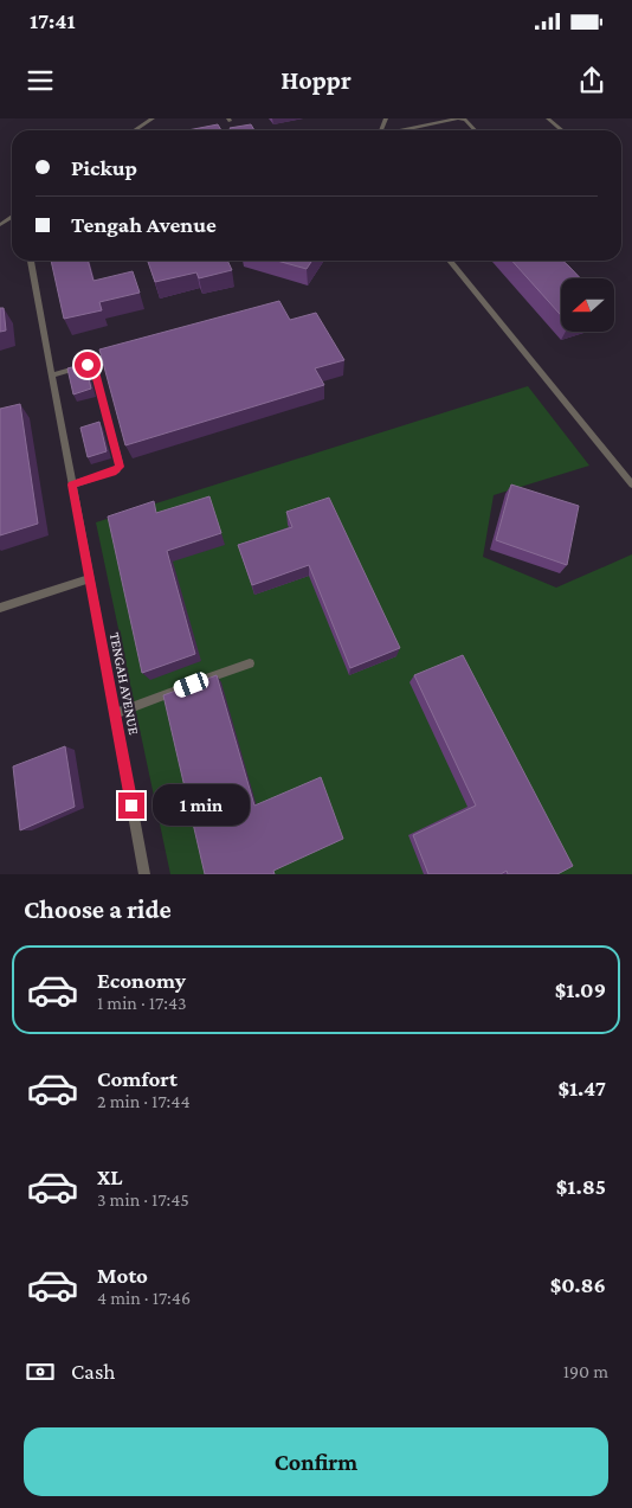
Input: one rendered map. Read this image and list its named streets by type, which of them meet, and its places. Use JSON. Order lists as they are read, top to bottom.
{
  "streets": {
    "lane": ["TENGAH AVENUE"]
  },
  "north": "left",
  "page": {
    "status": "17:41",
    "header": "Hoppr",
    "banner": ["Pickup", "Tengah Avenue"],
    "bubble": "1 min",
    "heading": "Choose a ride",
    "list": [
      {
        "name": "Economy",
        "note": "1 min · 17:43",
        "value": "$1.09"
      },
      {
        "name": "Comfort",
        "note": "2 min · 17:44",
        "value": "$1.47"
      },
      {
        "name": "XL",
        "note": "3 min · 17:45",
        "value": "$1.85"
      },
      {
        "name": "Moto",
        "note": "4 min · 17:46",
        "value": "$0.86"
      }
    ],
    "pay": ["Cash", "190 m"],
    "buttons": "Confirm"
  }
}
